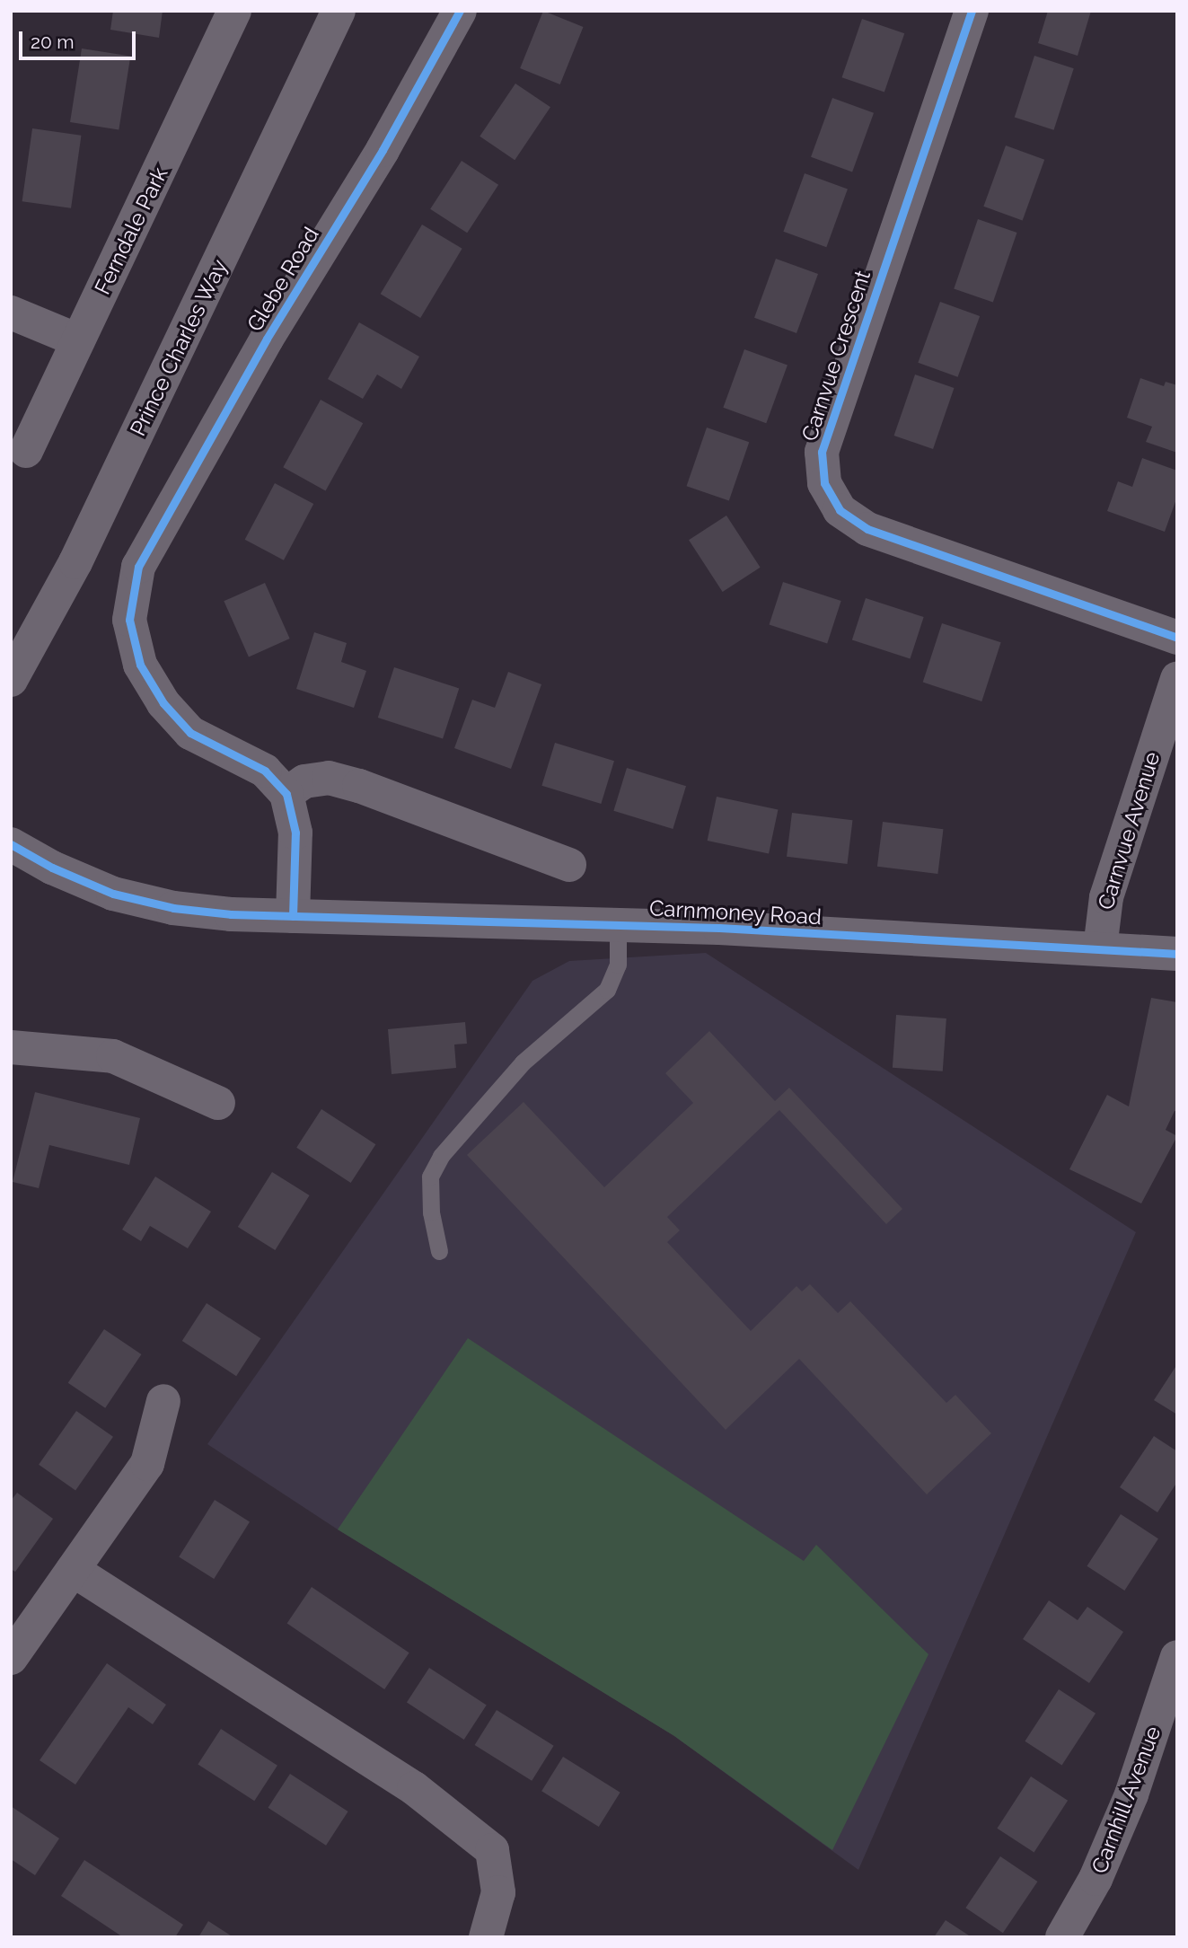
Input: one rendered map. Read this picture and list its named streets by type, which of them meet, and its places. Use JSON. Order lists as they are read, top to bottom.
{
  "streets": {
    "street": [
      "Ferndale Park",
      "Glebe Road",
      "Prince Charles Way",
      "Carnvue Crescent",
      "Carnvue Avenue",
      "Carnmoney Road",
      "Carnhill Avenue"
    ]
  },
  "crossings": [
    ["Carnvue Avenue", "Carnmoney Road"]
  ],
  "scale_bar": "20 m"
}
